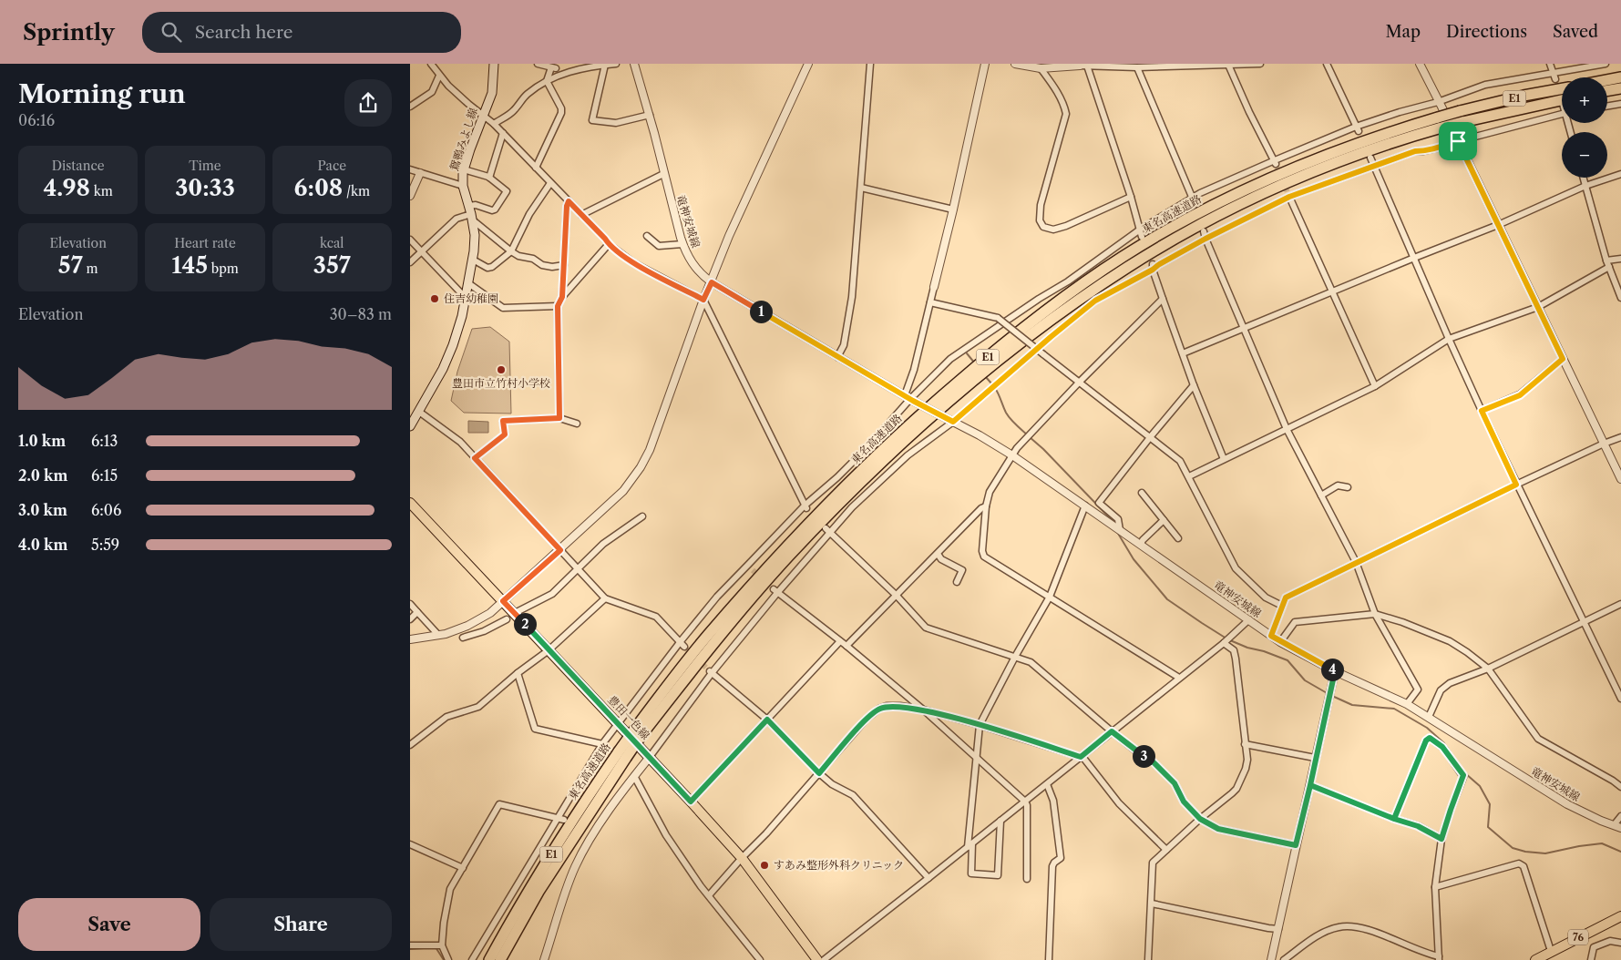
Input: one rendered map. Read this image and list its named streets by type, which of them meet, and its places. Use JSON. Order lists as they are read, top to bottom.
{
  "streets": {
    "highway": ["E1", "東名高速道路"],
    "main road": ["鴛鴨みよし線", "豊田一色線", "76"],
    "street": ["竜神安城線"]
  },
  "places": ["住吉幼稚園", "豊田市立竹村小学校", "すあみ整形外科クリニック"],
  "page": {
    "header": "Sprintly",
    "search": "Search here",
    "nav": ["Map", "Directions", "Saved"],
    "heading": ["Morning run", "06:16"],
    "map_buttons": ["+", "−"],
    "stats": [
      ["Distance", "4.98 km"],
      ["Time", "30:33"],
      ["Pace", "6:08 /km"],
      ["Elevation", "57 m"],
      ["Heart rate", "145 bpm"],
      ["kcal", "357"]
    ],
    "chart": ["Elevation", "30–83 m"],
    "pins": [
      "1",
      "2",
      "4",
      "3"
    ],
    "list": [
      {
        "name": "1.0 km",
        "note": "6:13"
      },
      {
        "name": "2.0 km",
        "note": "6:15"
      },
      {
        "name": "3.0 km",
        "note": "6:06"
      },
      {
        "name": "4.0 km",
        "note": "5:59"
      }
    ],
    "buttons": ["Save", "Share"]
  }
}
